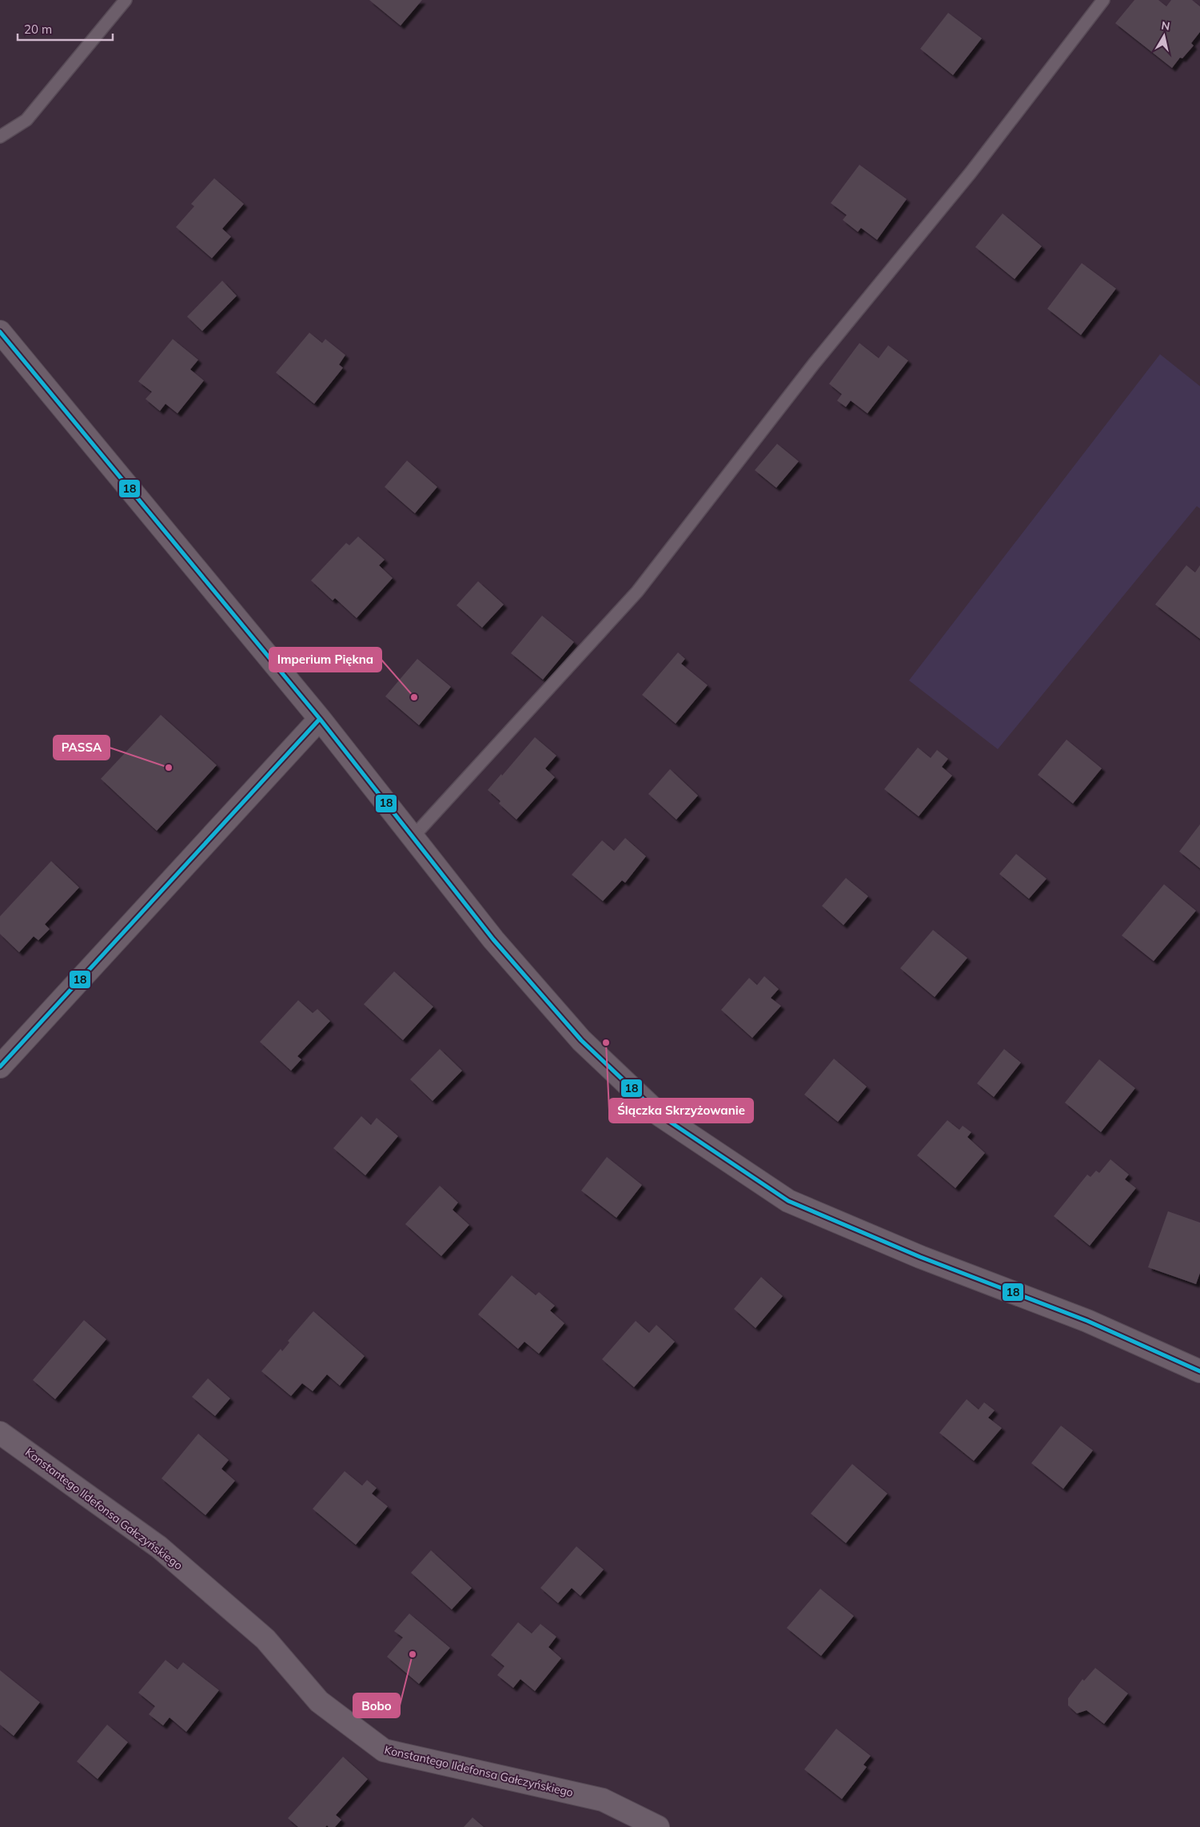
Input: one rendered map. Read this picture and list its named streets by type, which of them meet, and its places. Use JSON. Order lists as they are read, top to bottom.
{
  "streets": {
    "street": ["Konstantego Ildefonsa Gałczyńskiego"]
  },
  "places": [
    "Imperium Piękna",
    "PASSA",
    "Ślączka Skrzyżowanie",
    "Bobo"
  ],
  "lines": ["transit line 18"],
  "scale_bar": "20 m",
  "north": "top"
}
